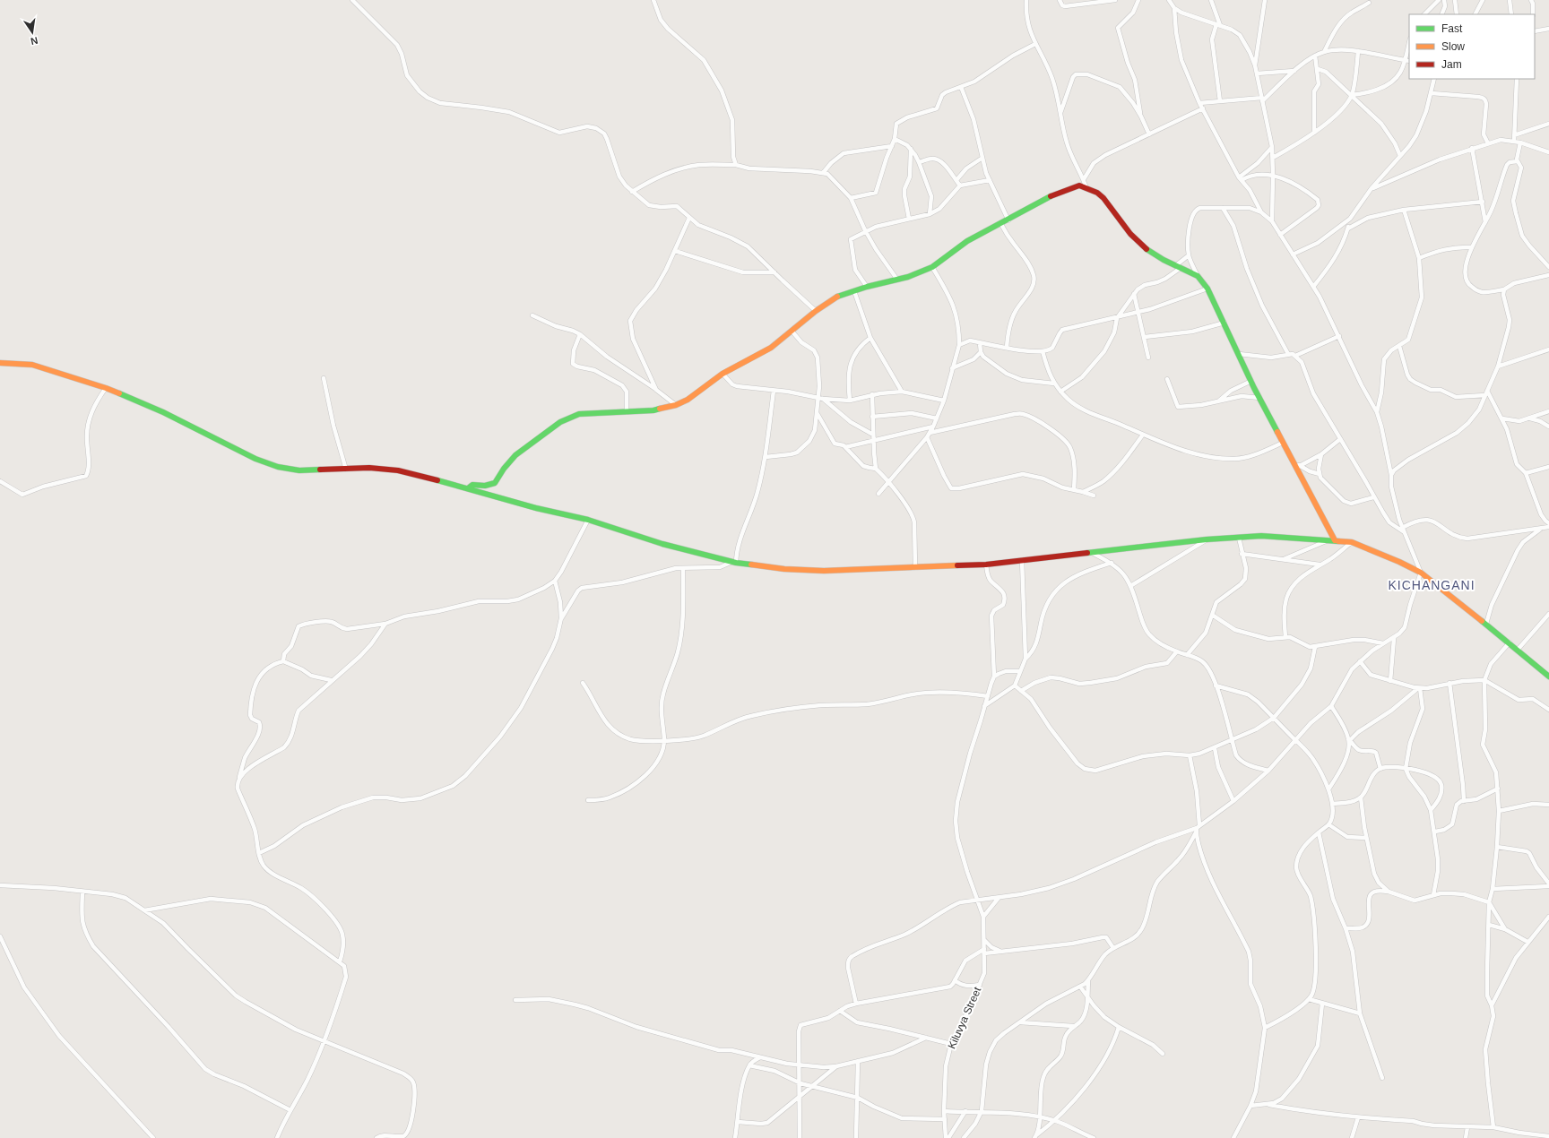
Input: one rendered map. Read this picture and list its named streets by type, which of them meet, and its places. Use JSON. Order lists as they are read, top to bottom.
{
  "streets": {
    "street": ["Kiluvya Street"]
  },
  "districts": ["KICHANGANI"],
  "legend": ["Fast", "Slow", "Jam"],
  "north": "bottom"
}
